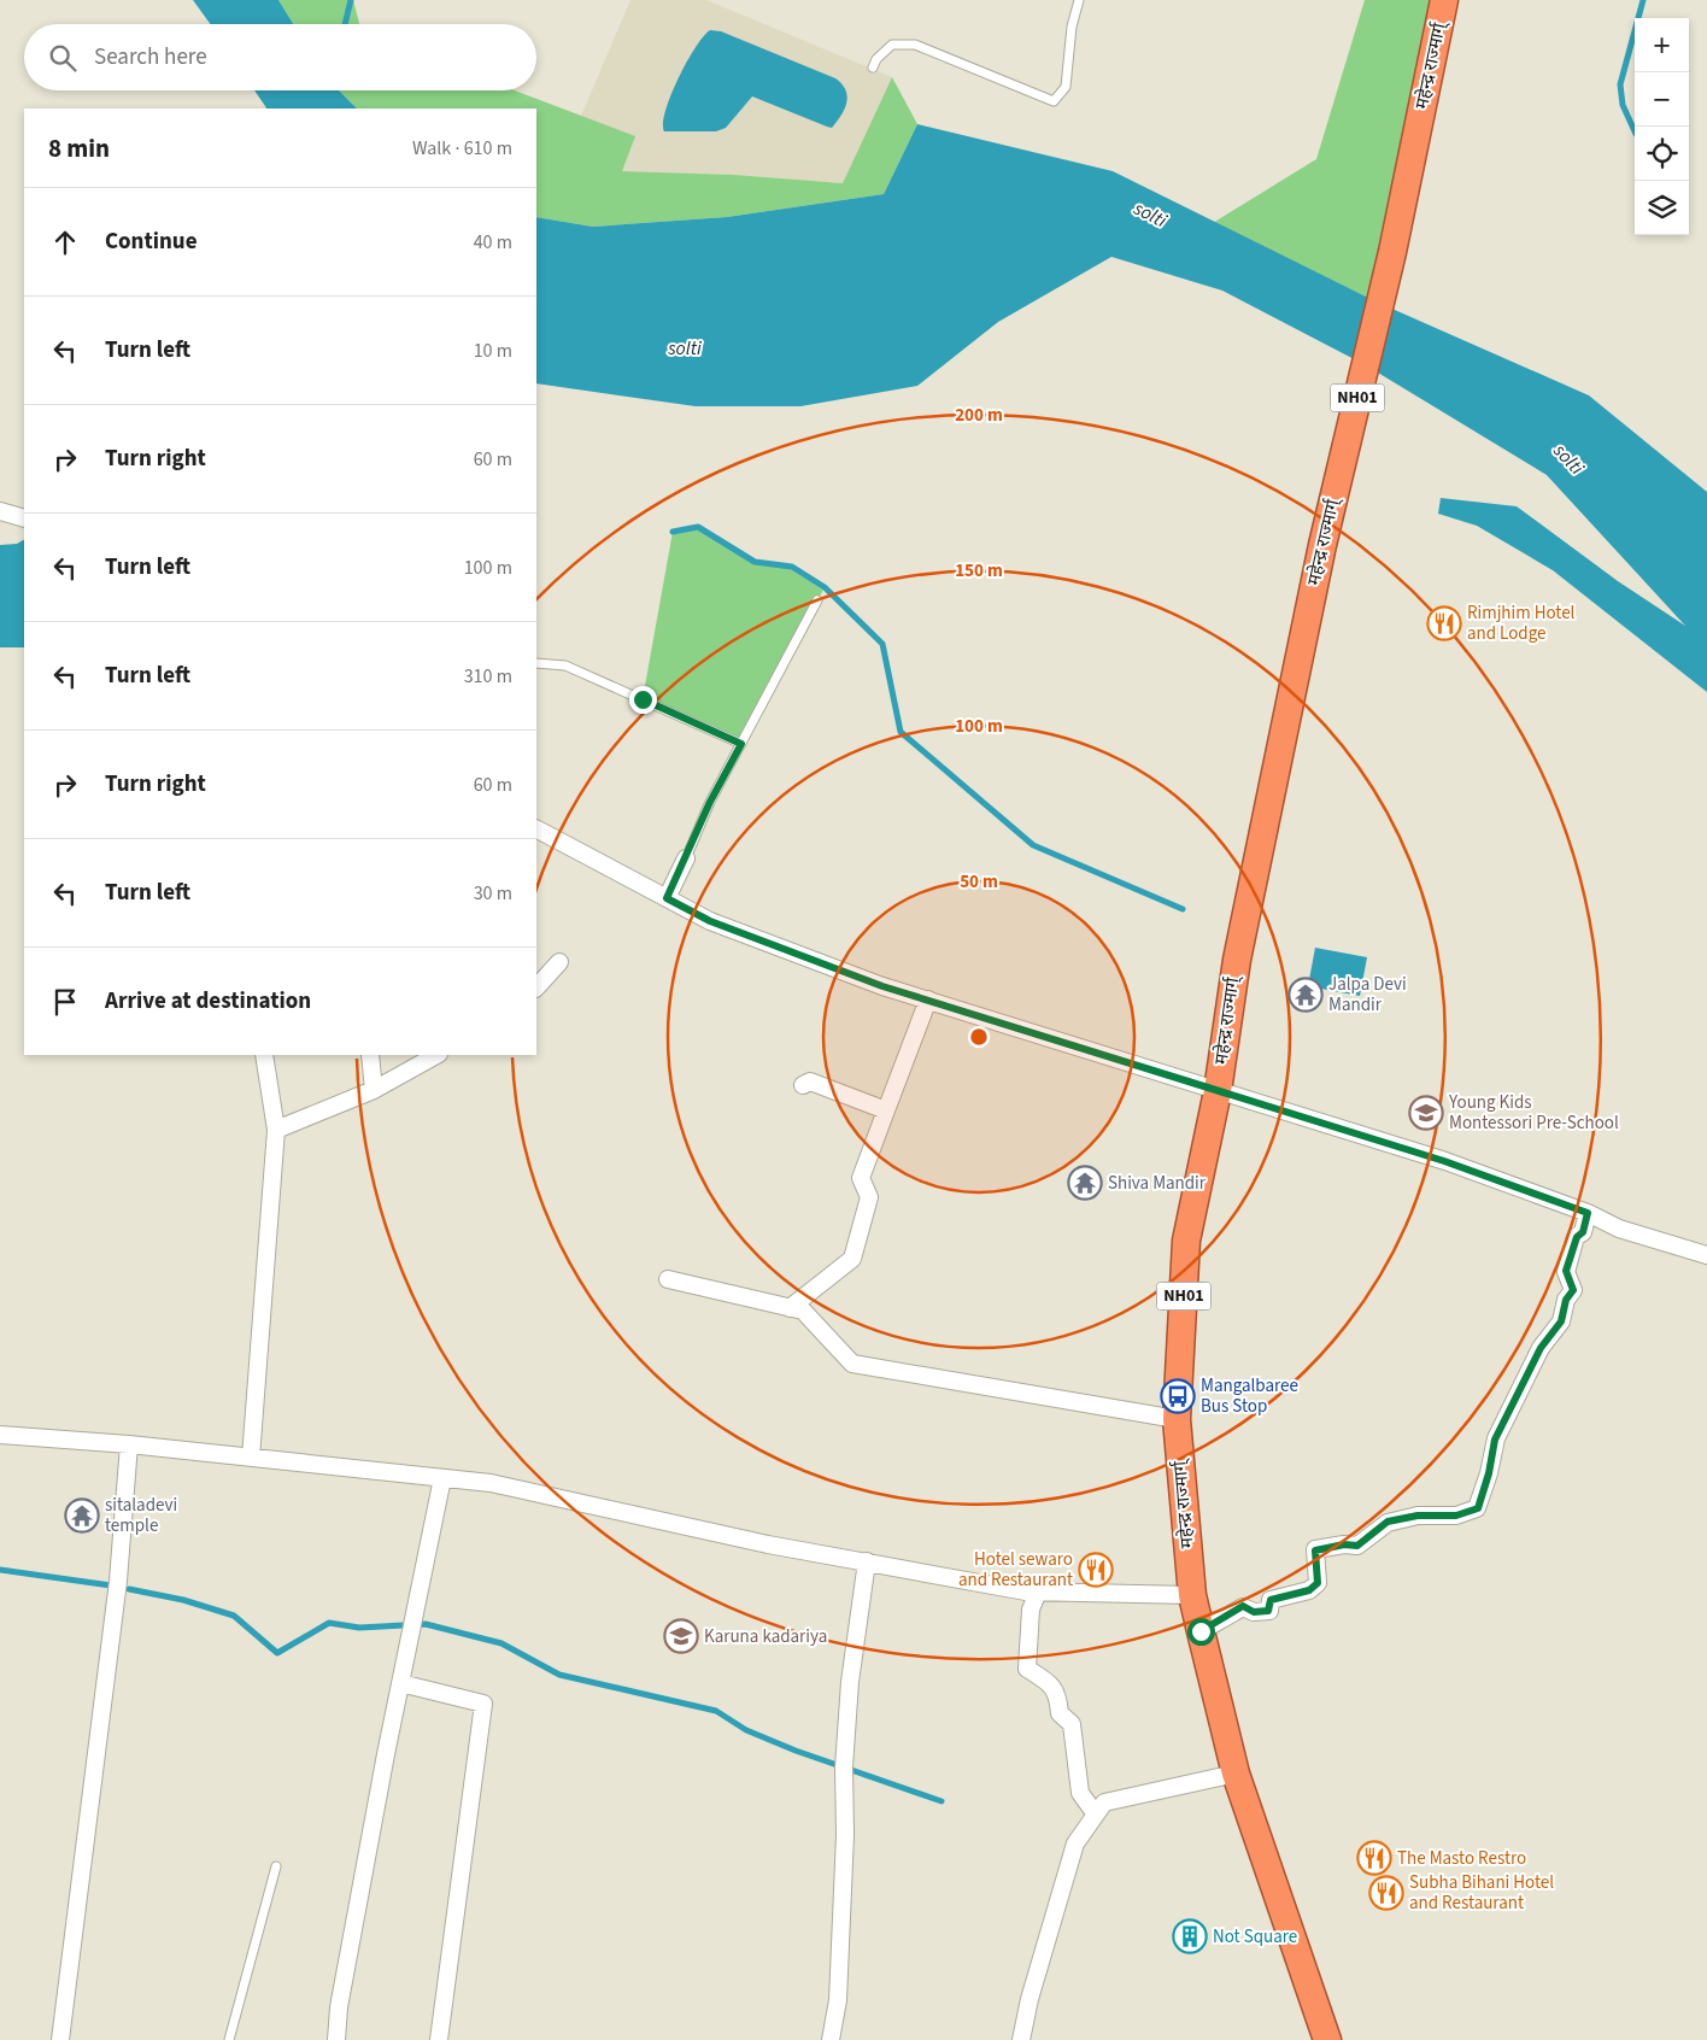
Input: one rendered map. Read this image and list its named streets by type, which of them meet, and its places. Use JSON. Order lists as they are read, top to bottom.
{
  "streets": {
    "highway": ["महेन्द्र राज्मार्ग्", "NH01"]
  },
  "water": ["solti"],
  "places": {
    "restaurant": [
      "Rimjhim Hotel and Lodge",
      "Hotel sewaro and Restaurant",
      "The Masto Restro",
      "Subha Bihani Hotel and Restaurant"
    ],
    "temple": ["Jalpa Devi Mandir", "Shiva Mandir", "sitaladevi temple"],
    "school or university": ["Young Kids Montessori Pre-School", "Karuna kadariya"],
    "bus stop": ["Mangalbaree Bus Stop"],
    "building": ["Not Square"]
  },
  "page": {
    "map_buttons": ["+", "−"],
    "search": "Search here",
    "heading": ["8 min", "Walk · 610 m"],
    "list": [
      ["Continue", "40 m"],
      ["Turn left", "10 m"],
      ["Turn right", "60 m"],
      ["Turn left", "100 m"],
      ["Turn left", "310 m"],
      ["Turn right", "60 m"],
      ["Turn left", "30 m"],
      "Arrive at destination"
    ]
  },
  "rings": [
    "200 m",
    "150 m",
    "100 m",
    "50 m"
  ]
}
